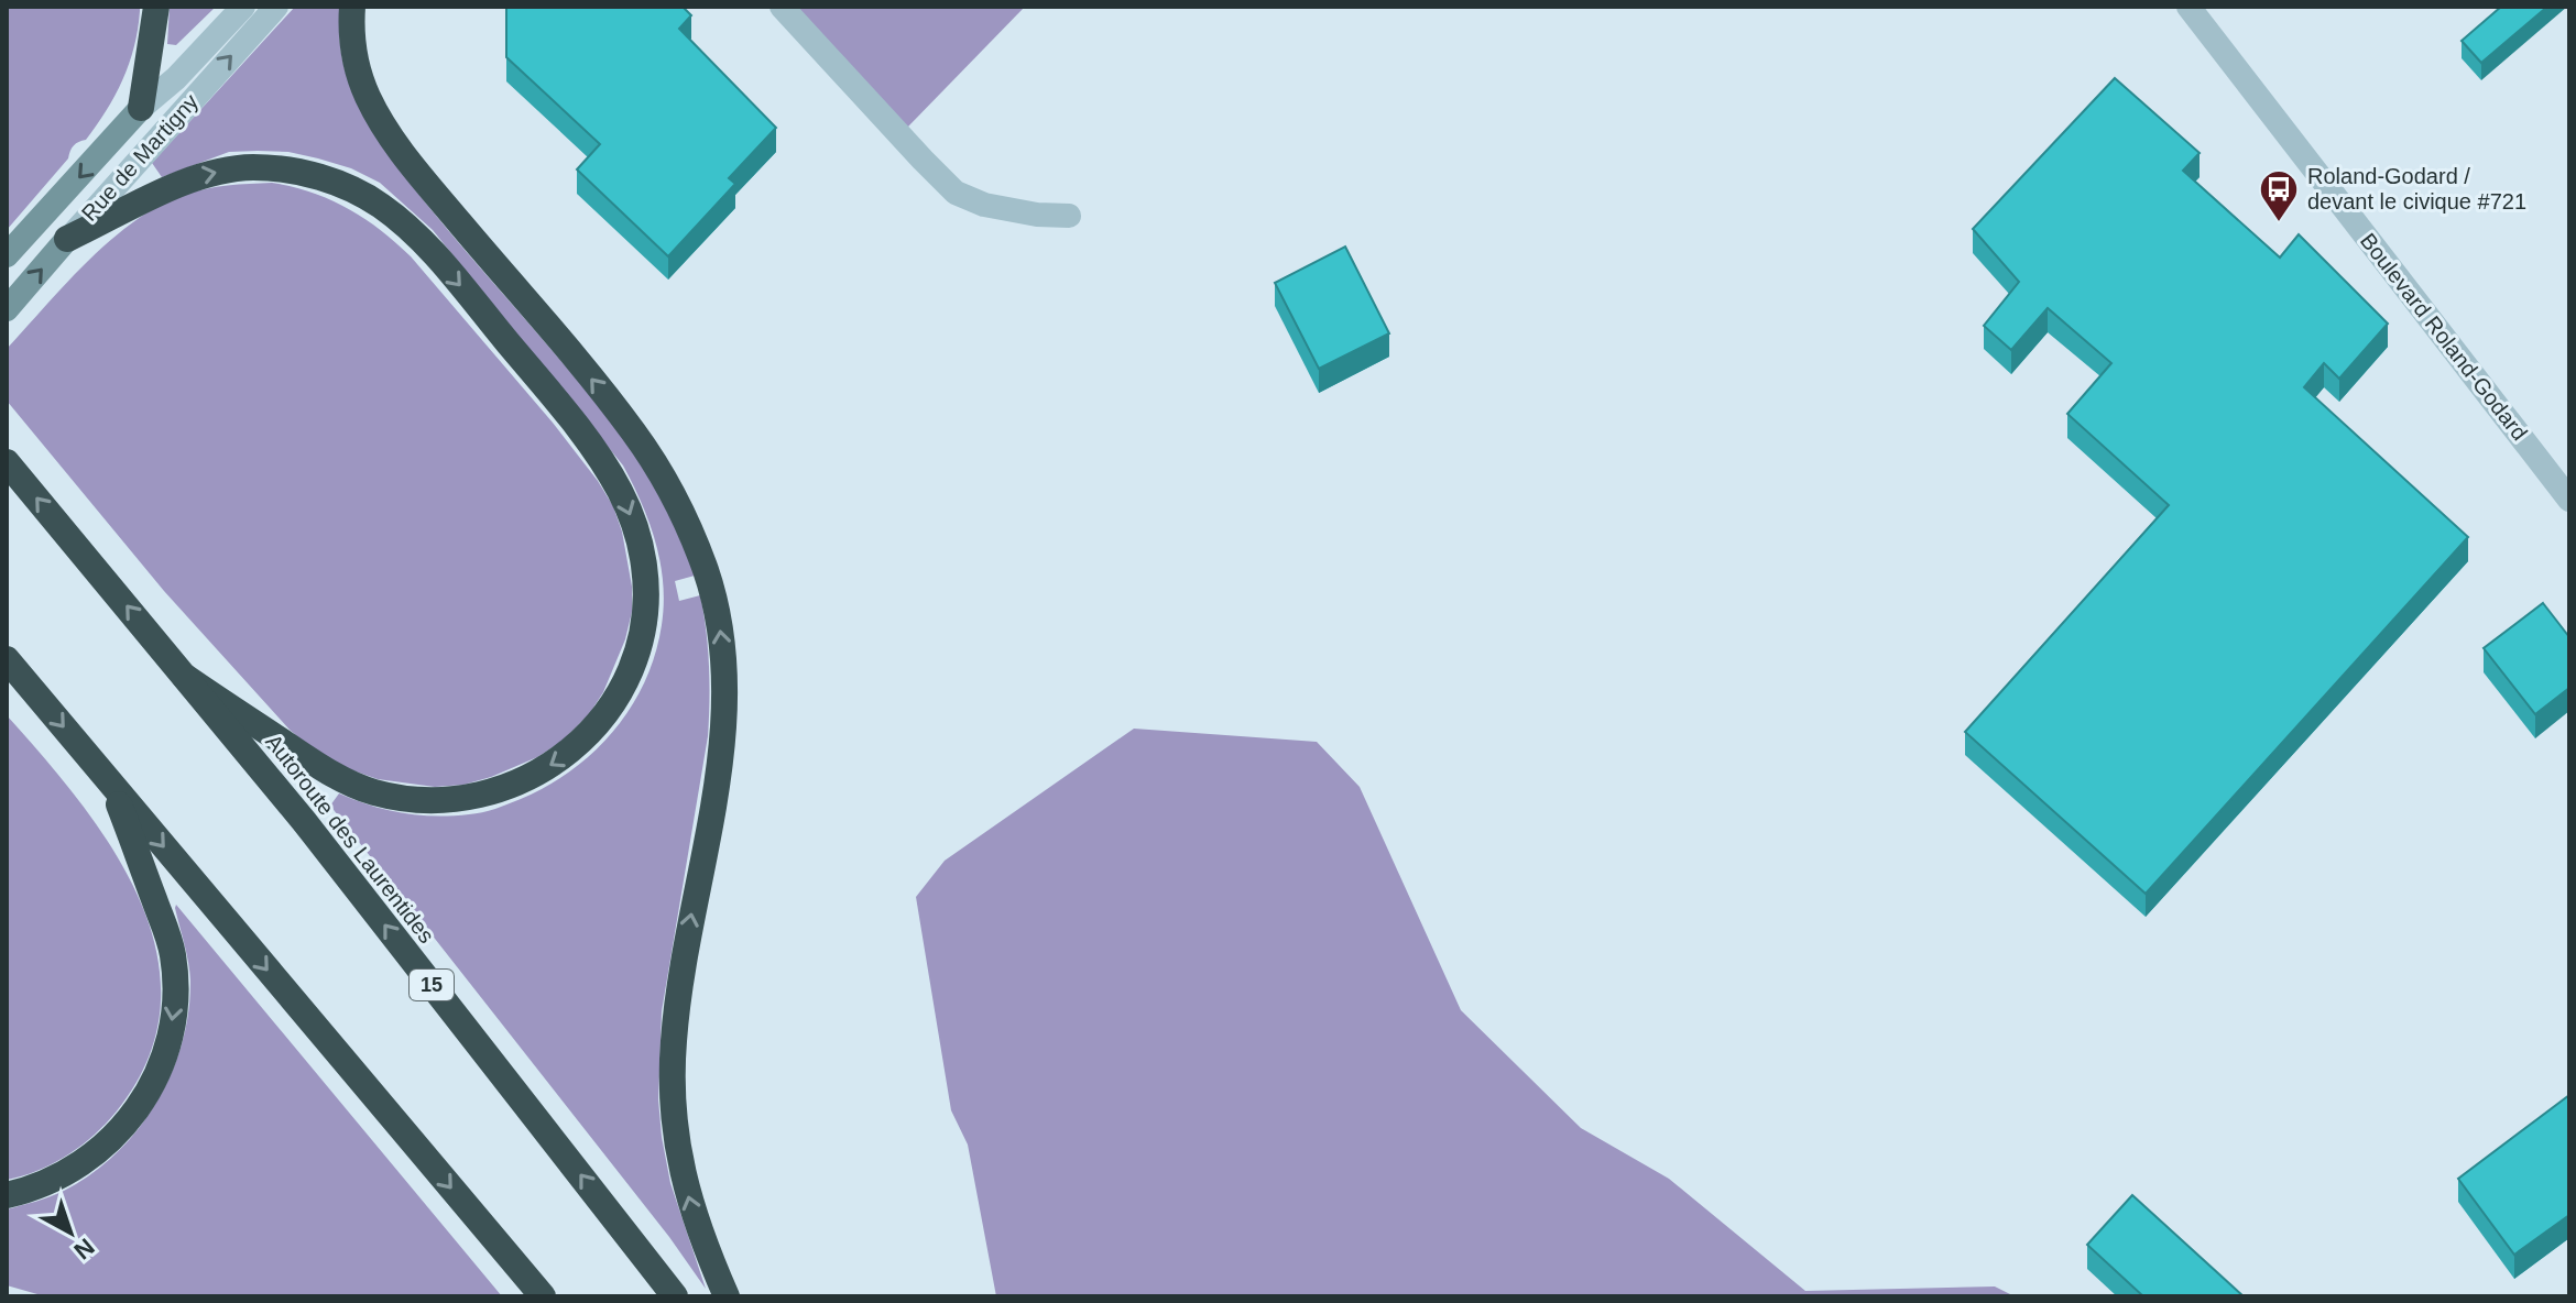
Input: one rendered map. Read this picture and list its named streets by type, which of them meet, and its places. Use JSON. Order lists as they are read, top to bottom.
{
  "streets": {
    "highway": ["Autoroute des Laurentides", "15"],
    "main road": ["Rue de Martigny"],
    "street": ["Boulevard Roland-Godard"]
  },
  "places": {
    "bus stop": ["Roland-Godard / devant le civique #721"]
  },
  "north": "bottom right"
}
